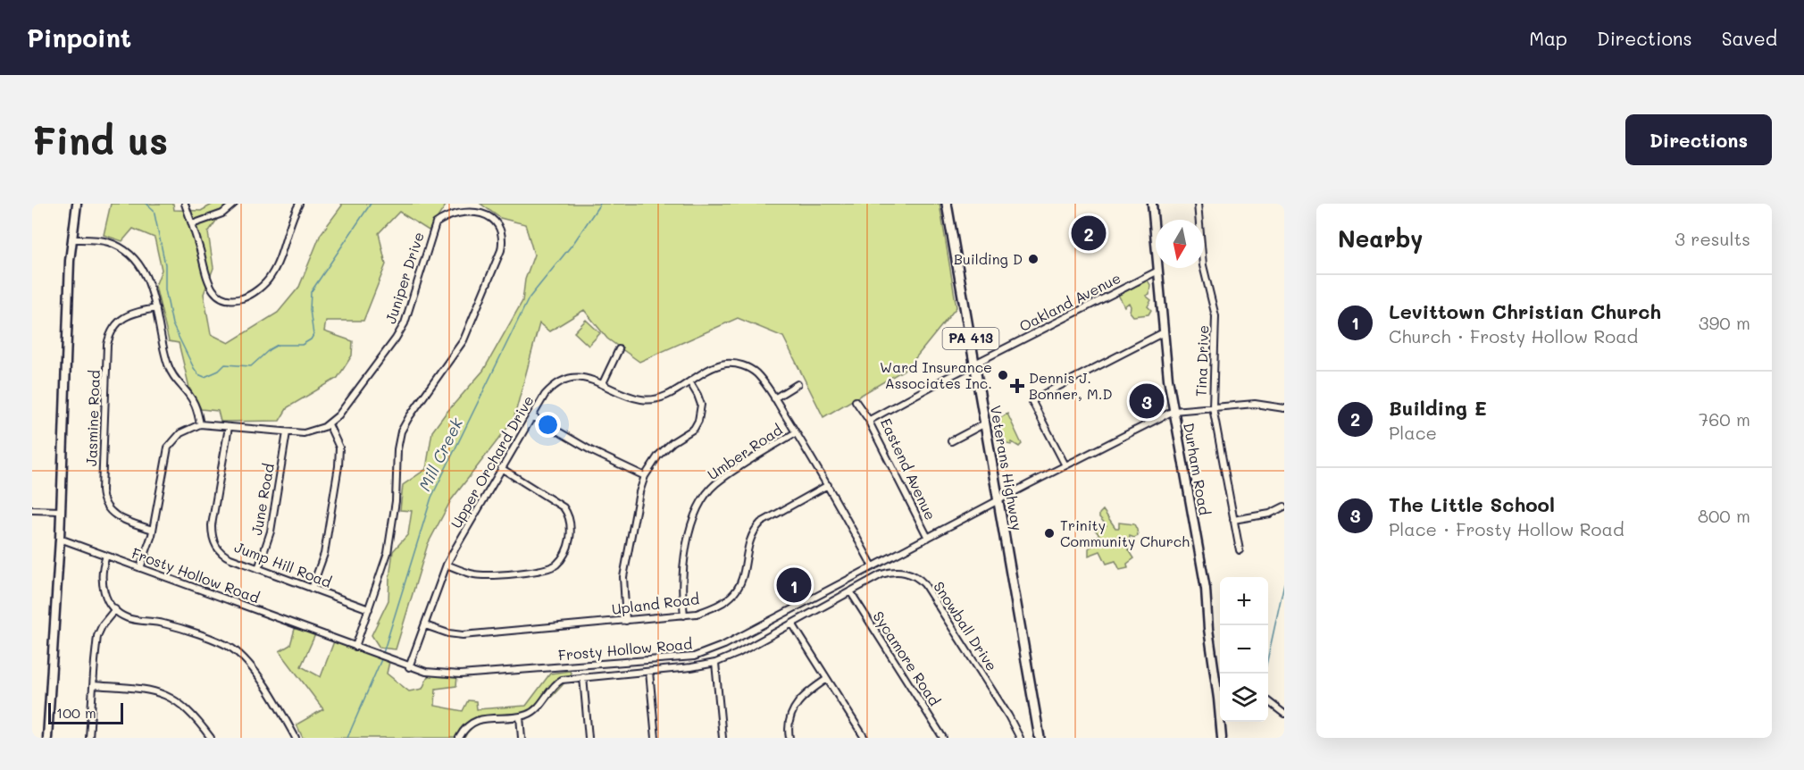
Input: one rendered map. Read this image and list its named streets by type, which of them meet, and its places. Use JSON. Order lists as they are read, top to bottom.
{
  "streets": {
    "main road": ["PA 413", "Veterans Highway", "Durham Road"],
    "street": [
      "Juniper Drive",
      "Oakland Avenue",
      "Tina Drive",
      "Jasmine Road",
      "Umber Road",
      "Upper Orchard Drive",
      "Eastend Avenue",
      "June Road",
      "Jump Hill Road",
      "Frosty Hollow Road",
      "Upland Road",
      "Snowball Drive",
      "Sycamore Road"
    ]
  },
  "crossings": [
    ["Oakland Avenue", "Veterans Highway"],
    ["Oakland Avenue", "Eastend Avenue"],
    ["Oakland Avenue", "Durham Road"],
    ["Tina Drive", "Frosty Hollow Road"],
    ["Umber Road", "Upper Orchard Drive"],
    ["Umber Road", "Upland Road"],
    ["Upper Orchard Drive", "Frosty Hollow Road"],
    ["Upper Orchard Drive", "Upland Road"],
    ["Veterans Highway", "Frosty Hollow Road"],
    ["Eastend Avenue", "Frosty Hollow Road"],
    ["Durham Road", "Frosty Hollow Road"],
    ["June Road", "Jump Hill Road"],
    ["Snowball Drive", "Sycamore Road"]
  ],
  "water": ["Mill Creek"],
  "places": {
    "other": ["Building D", "Ward Insurance Associates Inc.", "Trinity Community Church"],
    "health": ["Dennis J. Bonner, M.D"]
  },
  "scale_bar": "100 m",
  "north": "bottom",
  "page": {
    "header": "Pinpoint",
    "nav": ["Map", "Directions", "Saved"],
    "buttons": "Directions",
    "title": "Find us",
    "heading": ["Nearby", "3 results"],
    "pins": ["2", "3", "1"],
    "list": [
      {
        "mark": "1",
        "name": "Levittown Christian Church",
        "note": "Church · Frosty Hollow Road",
        "value": "390 m"
      },
      {
        "mark": "2",
        "name": "Building E",
        "note": "Place",
        "value": "760 m"
      },
      {
        "mark": "3",
        "name": "The Little School",
        "note": "Place · Frosty Hollow Road",
        "value": "800 m"
      }
    ],
    "map_buttons": ["+", "−"],
    "scale": "100 m"
  }
}
